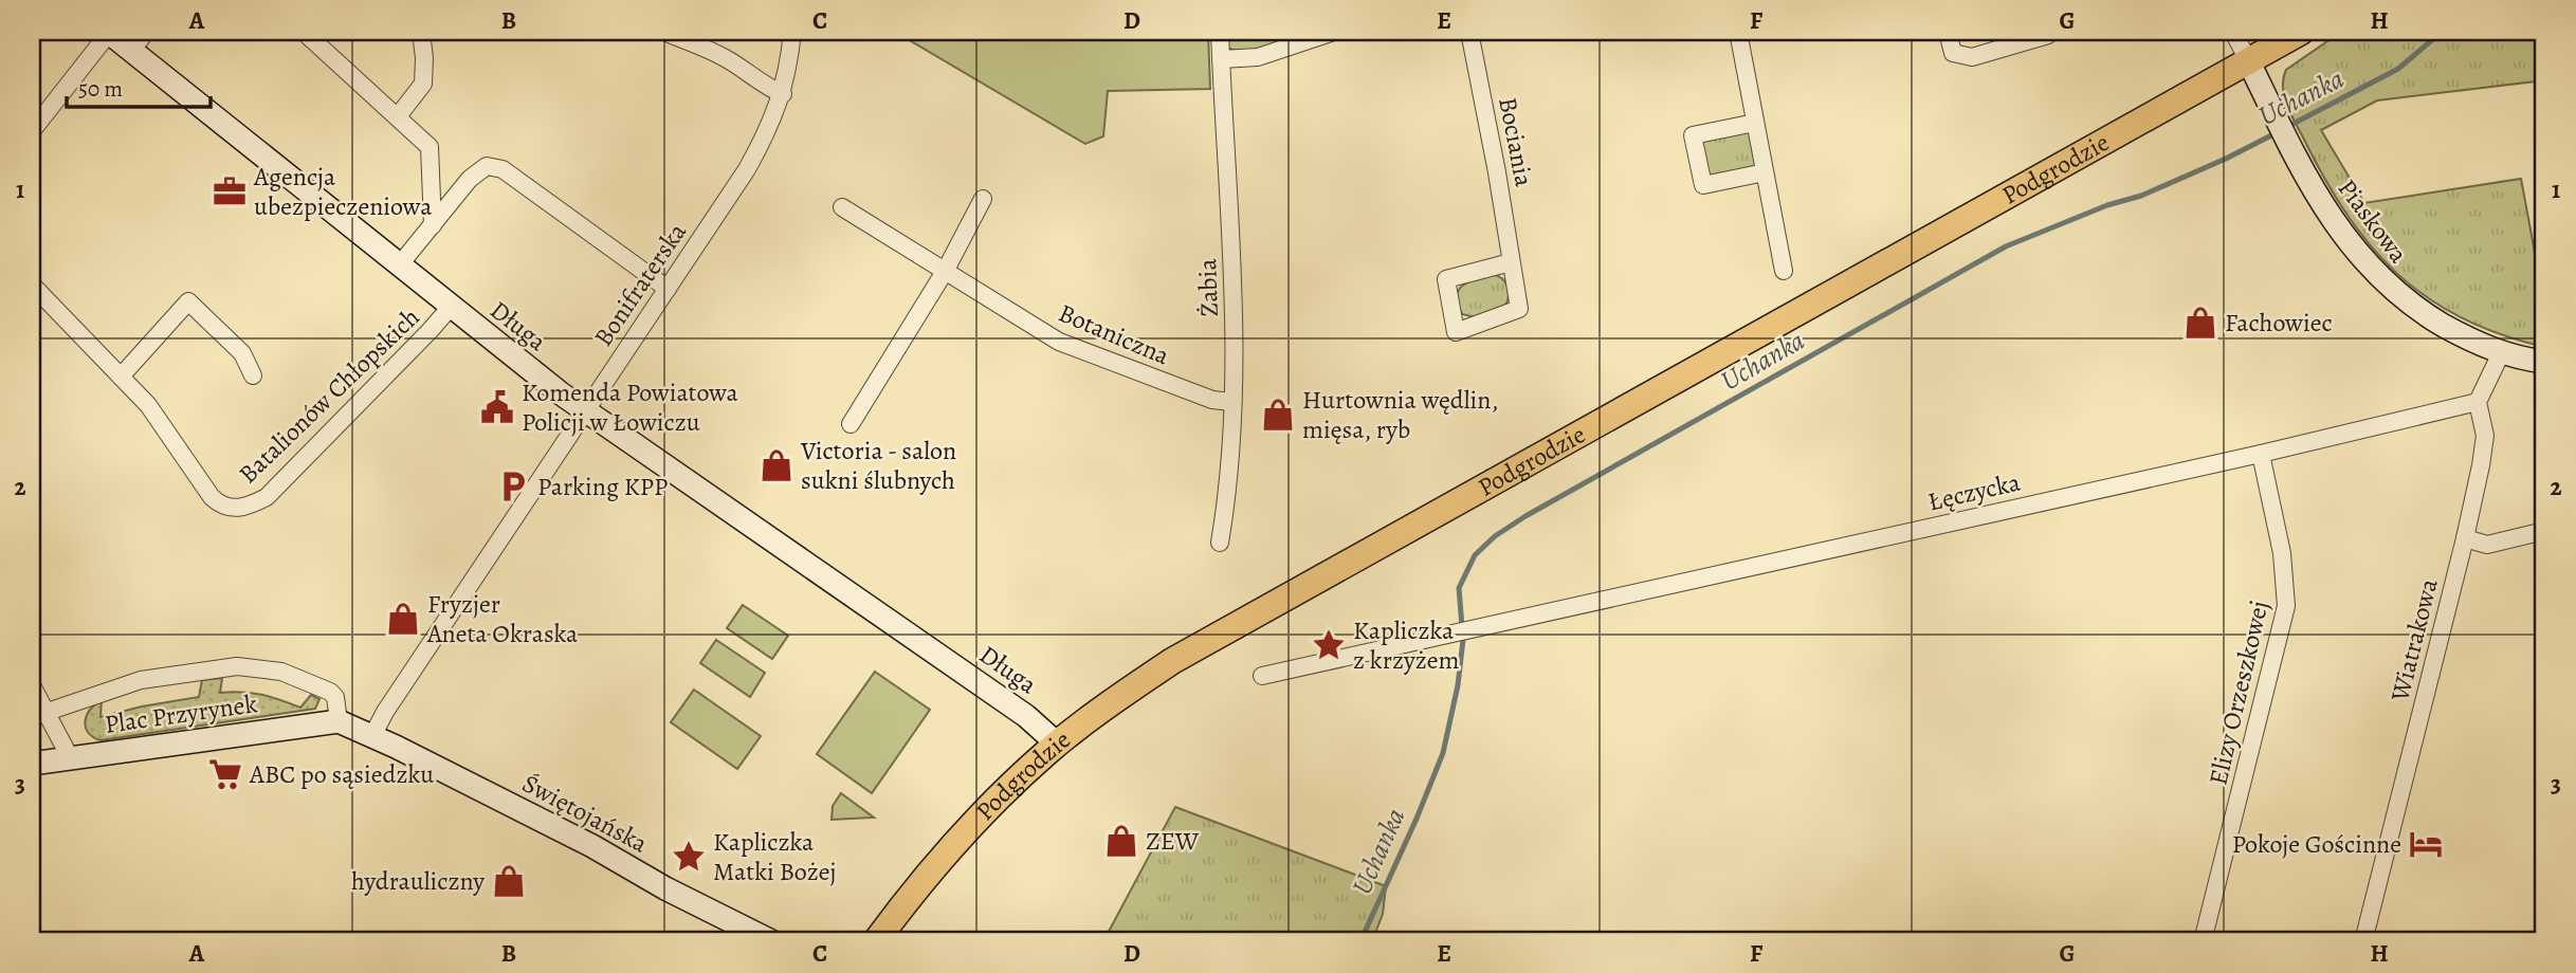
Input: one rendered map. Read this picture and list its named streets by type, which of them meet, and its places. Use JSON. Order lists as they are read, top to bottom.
{
  "streets": {
    "main road": ["Podgrodzie"],
    "street": [
      "Bociania",
      "Piaskowa",
      "Bonifraterska",
      "Żabia",
      "Długa",
      "Botaniczna",
      "Batalionów Chłopskich",
      "Łęczycka",
      "Wiatrakowa",
      "Elizy Orzeszkowej",
      "Plac Przyrynek",
      "Świętojańska"
    ]
  },
  "crossings": [
    ["Podgrodzie", "Piaskowa"],
    ["Podgrodzie", "Długa"],
    ["Bonifraterska", "Długa"],
    ["Bonifraterska", "Świętojańska"],
    ["Żabia", "Botaniczna"],
    ["Długa", "Batalionów Chłopskich"],
    ["Łęczycka", "Wiatrakowa"],
    ["Łęczycka", "Elizy Orzeszkowej"]
  ],
  "water": ["Uchanka"],
  "places": {
    "office": ["Agencja ubezpieczeniowa"],
    "shop": [
      "Fachowiec",
      "Hurtownia wędlin, mięsa, ryb",
      "Victoria - salon sukni ślubnych",
      "Fryzjer Aneta Okraska",
      "ZEW",
      "hydrauliczny"
    ],
    "public building": ["Komenda Powiatowa Policji w Łowiczu"],
    "parking": ["Parking KPP"],
    "place": ["Kapliczka z krzyżem", "Kapliczka Matki Bożej"],
    "supermarket": ["ABC po sąsiedzku"],
    "hotel": ["Pokoje Gościnne"]
  },
  "scale_bar": "50 m",
  "grid": {
    "columns": [
      "A",
      "B",
      "C",
      "D",
      "E",
      "F",
      "G",
      "H"
    ],
    "rows": ["1", "2", "3"]
  }
}
